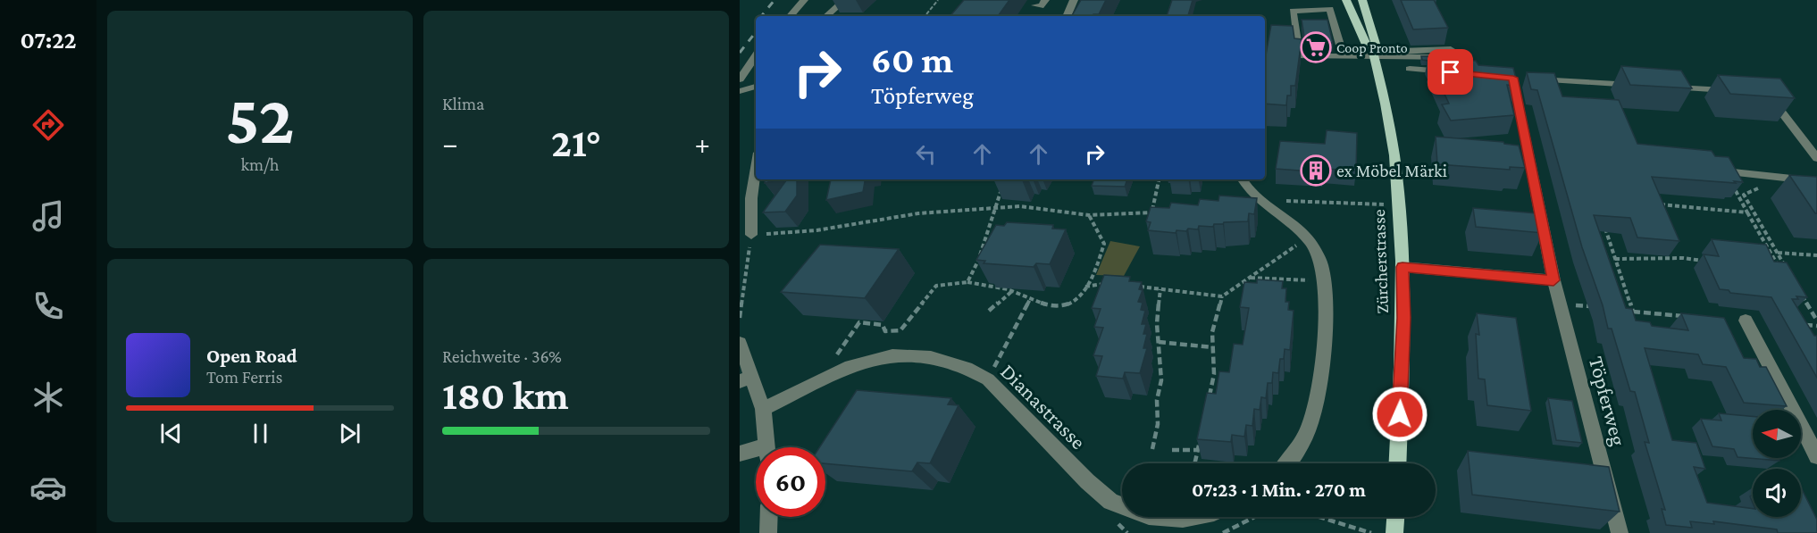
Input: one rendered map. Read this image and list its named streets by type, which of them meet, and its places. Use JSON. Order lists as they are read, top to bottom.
{
  "streets": {
    "main road": ["Zürcherstrasse"],
    "street": ["Töpferweg", "Dianastrasse"]
  },
  "places": {
    "supermarket": ["Coop Pronto"],
    "building": ["ex Möbel Märki"]
  },
  "north": "left",
  "page": {
    "tabs": "07:22",
    "tile": [
      ["52", "km/h"],
      "Klima",
      ["Reichweite · 36%", "180 km"]
    ],
    "turn": ["60 m", "Töpferweg"],
    "heat": ["−", "21°", "+"],
    "song": ["Open Road", "Tom Ferris"],
    "limit": "60",
    "trip": "07:23 · 1 Min. · 270 m"
  }
}
